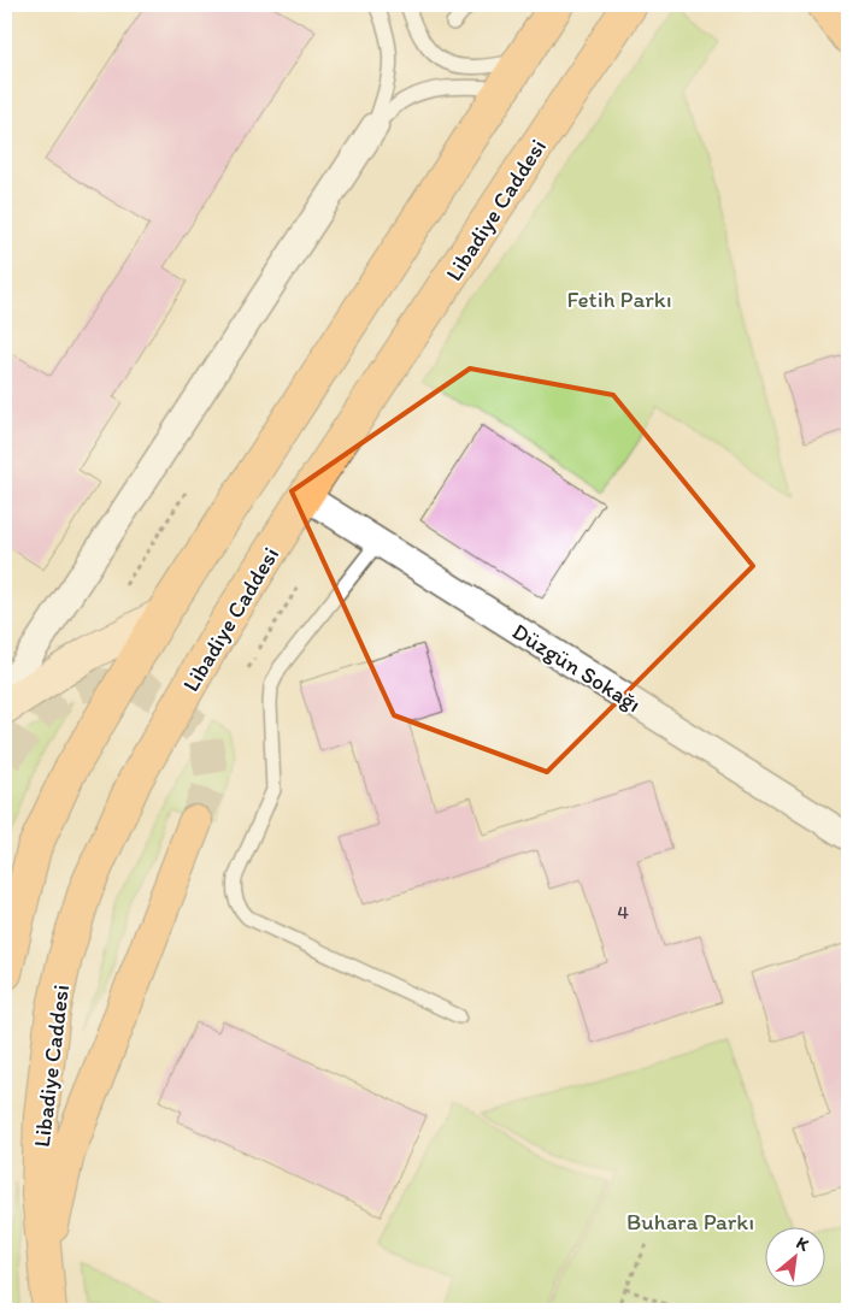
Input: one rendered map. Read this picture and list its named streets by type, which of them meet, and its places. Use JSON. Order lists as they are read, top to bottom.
{
  "streets": {
    "main road": ["Libadiye Caddesi"],
    "street": ["Düzgün Sokağı"]
  },
  "crossings": [
    ["Libadiye Caddesi", "Düzgün Sokağı"]
  ],
  "parks": ["Fetih Parkı", "Buhara Parkı"],
  "house_numbers": ["4"],
  "north": "top right"
}
